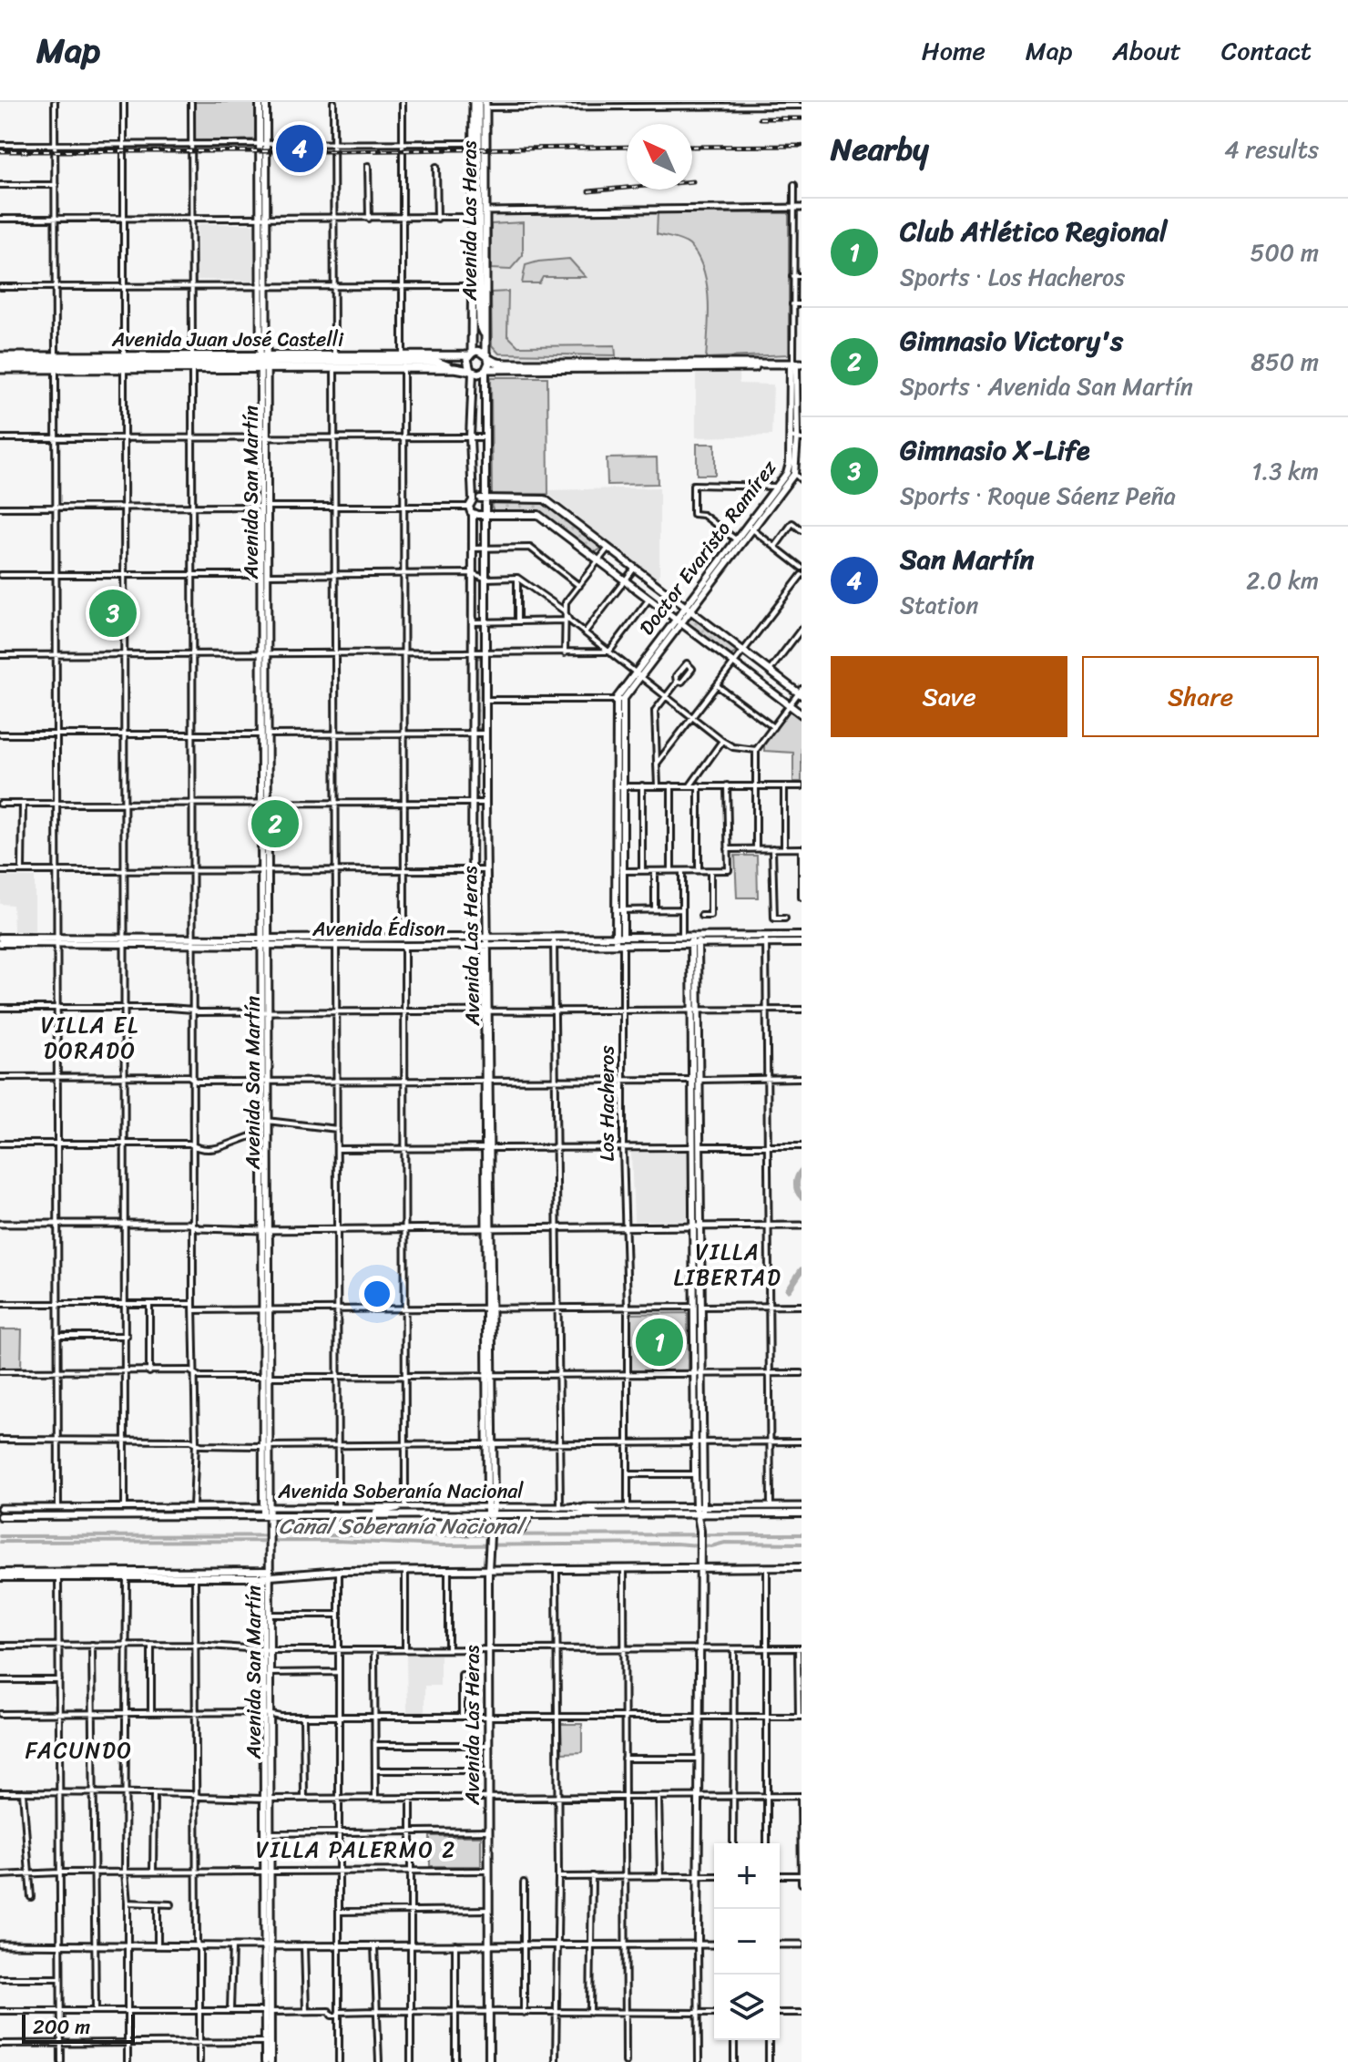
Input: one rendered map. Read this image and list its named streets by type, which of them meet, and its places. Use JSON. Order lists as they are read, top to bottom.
{
  "streets": {
    "main road": [
      "Avenida Las Heras",
      "Avenida Juan José Castelli",
      "Avenida San Martín",
      "Doctor Evaristo Ramírez",
      "Avenida Édison",
      "Los Hacheros",
      "Avenida Soberanía Nacional"
    ]
  },
  "crossings": [
    ["Avenida Las Heras", "Avenida Juan José Castelli"],
    ["Avenida Las Heras", "Avenida Édison"],
    ["Avenida Las Heras", "Avenida Soberanía Nacional"],
    ["Avenida Juan José Castelli", "Avenida San Martín"],
    ["Avenida San Martín", "Avenida Édison"],
    ["Avenida San Martín", "Avenida Soberanía Nacional"],
    ["Doctor Evaristo Ramírez", "Los Hacheros"],
    ["Avenida Édison", "Los Hacheros"],
    ["Los Hacheros", "Avenida Soberanía Nacional"]
  ],
  "districts": [
    "VILLA EL DORADO",
    "VILLA LIBERTAD",
    "FACUNDO",
    "VILLA PALERMO 2"
  ],
  "water": ["Canal Soberanía Nacional"],
  "scale_bar": "200 m",
  "north": "top left",
  "page": {
    "header": "Map",
    "nav": [
      "Home",
      "Map",
      "About",
      "Contact"
    ],
    "heading": ["Nearby", "4 results"],
    "pins": [
      "4",
      "3",
      "2",
      "1"
    ],
    "list": [
      {
        "mark": "1",
        "name": "Club Atlético Regional",
        "note": "Sports · Los Hacheros",
        "value": "500 m"
      },
      {
        "mark": "2",
        "name": "Gimnasio Victory's",
        "note": "Sports · Avenida San Martín",
        "value": "850 m"
      },
      {
        "mark": "3",
        "name": "Gimnasio X-Life",
        "note": "Sports · Roque Sáenz Peña",
        "value": "1.3 km"
      },
      {
        "mark": "4",
        "name": "San Martín",
        "note": "Station",
        "value": "2.0 km"
      }
    ],
    "buttons": ["Save", "Share"],
    "map_buttons": ["+", "−"],
    "scale": "200 m"
  }
}
